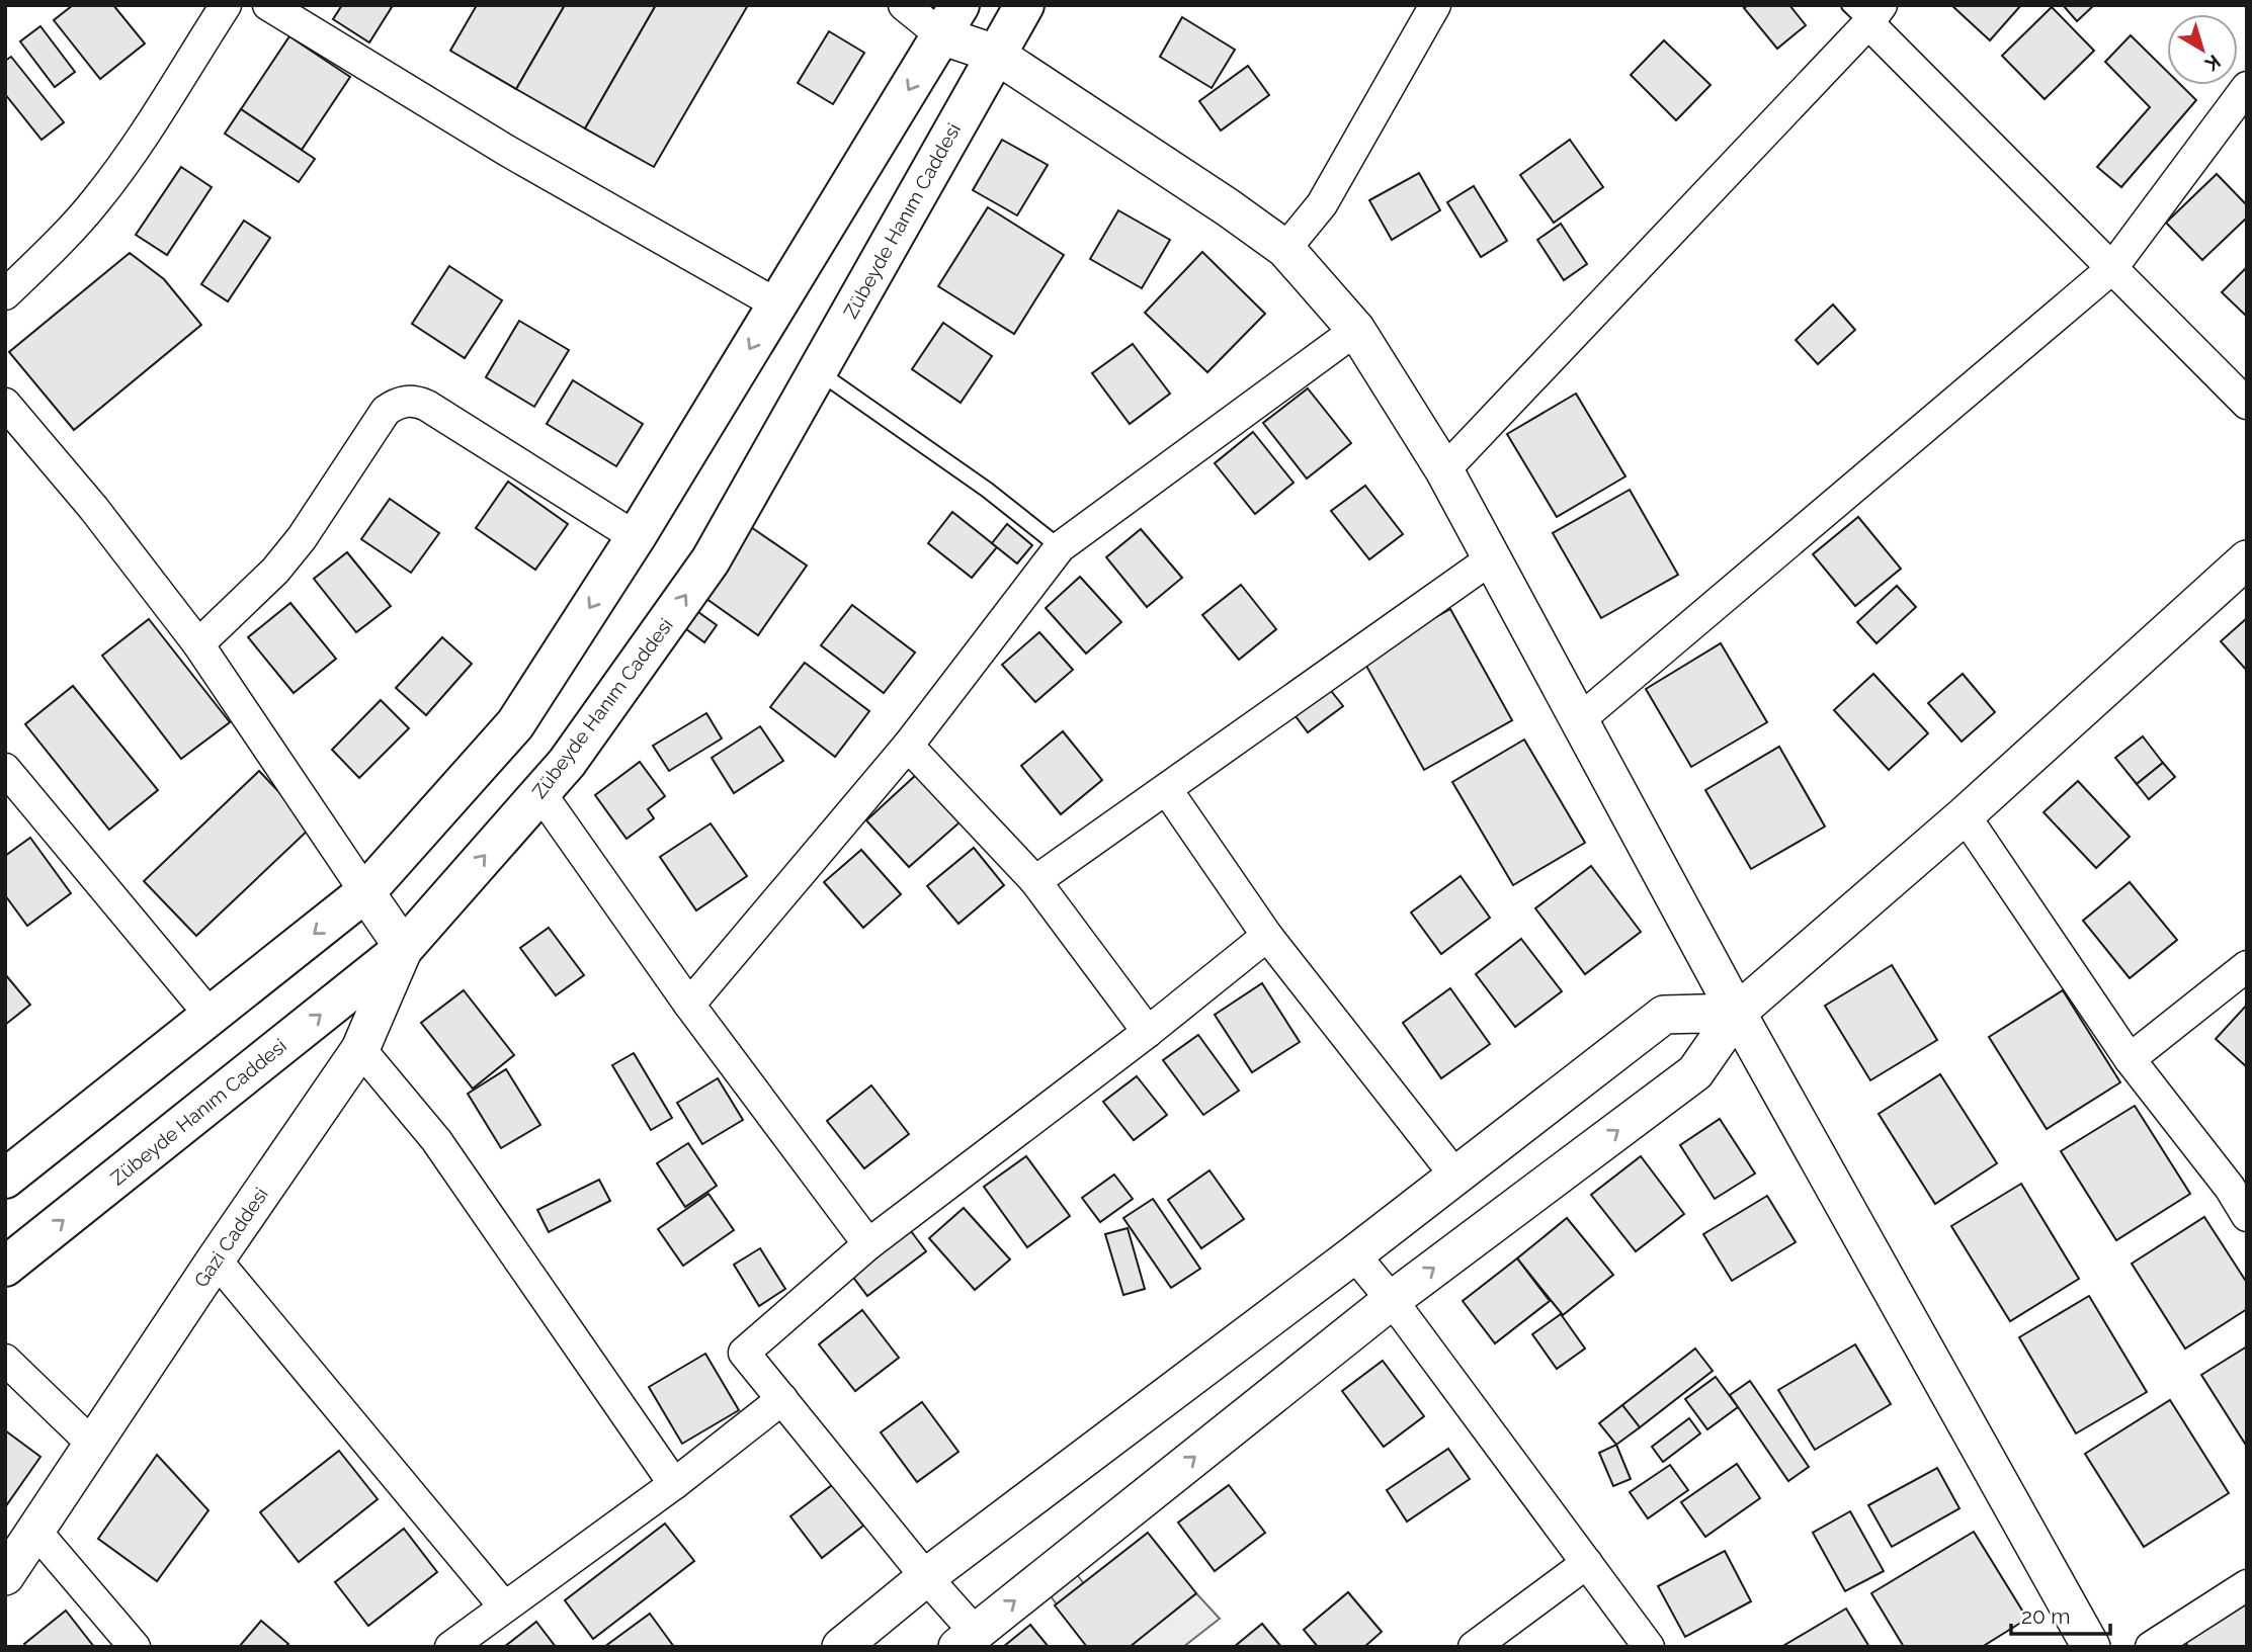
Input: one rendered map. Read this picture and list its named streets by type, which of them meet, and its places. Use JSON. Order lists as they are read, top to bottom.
{
  "streets": {
    "main road": ["Zübeyde Hanım Caddesi"],
    "street": ["Gazi Caddesi"]
  },
  "crossings": [
    ["Zübeyde Hanım Caddesi", "Gazi Caddesi"]
  ],
  "scale_bar": "20 m",
  "north": "bottom right"
}
